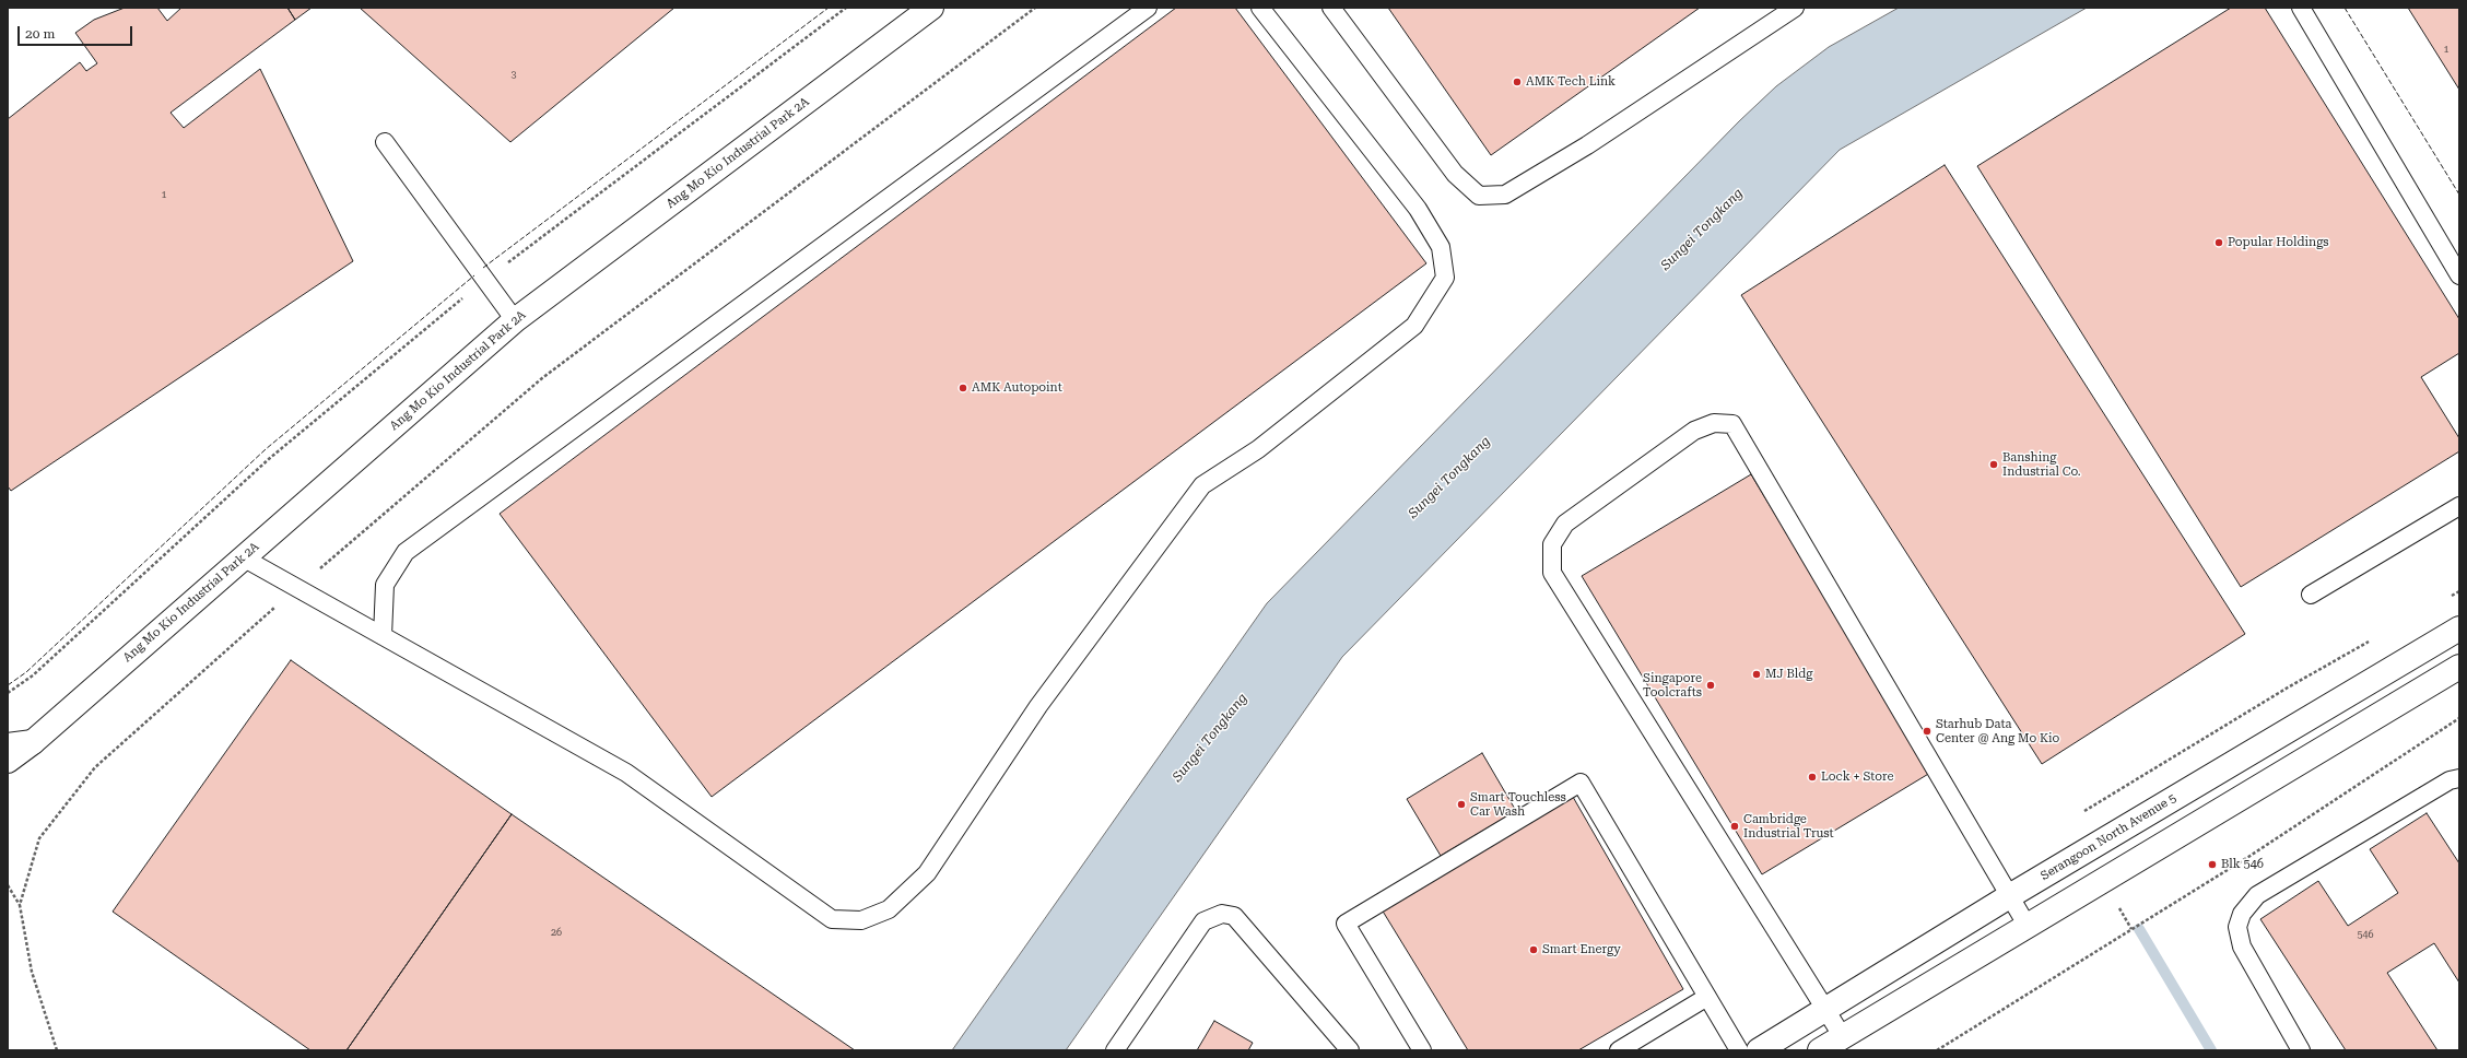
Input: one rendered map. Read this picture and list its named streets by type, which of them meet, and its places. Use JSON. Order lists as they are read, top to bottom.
{
  "streets": {
    "street": ["Ang Mo Kio Industrial Park 2A", "Serangoon North Avenue 5"]
  },
  "water": ["Sungei Tongkang"],
  "places": [
    "AMK Tech Link",
    "Popular Holdings",
    "AMK Autopoint",
    "Banshing Industrial Co.",
    "MJ Bldg",
    "Singapore Toolcrafts",
    "Starhub Data Center @ Ang Mo Kio",
    "Lock + Store",
    "Smart Touchless Car Wash",
    "Cambridge Industrial Trust",
    "Blk 546",
    "Smart Energy"
  ],
  "house_numbers": [
    "1",
    "3",
    "1",
    "26",
    "546"
  ],
  "scale_bar": "20 m"
}
